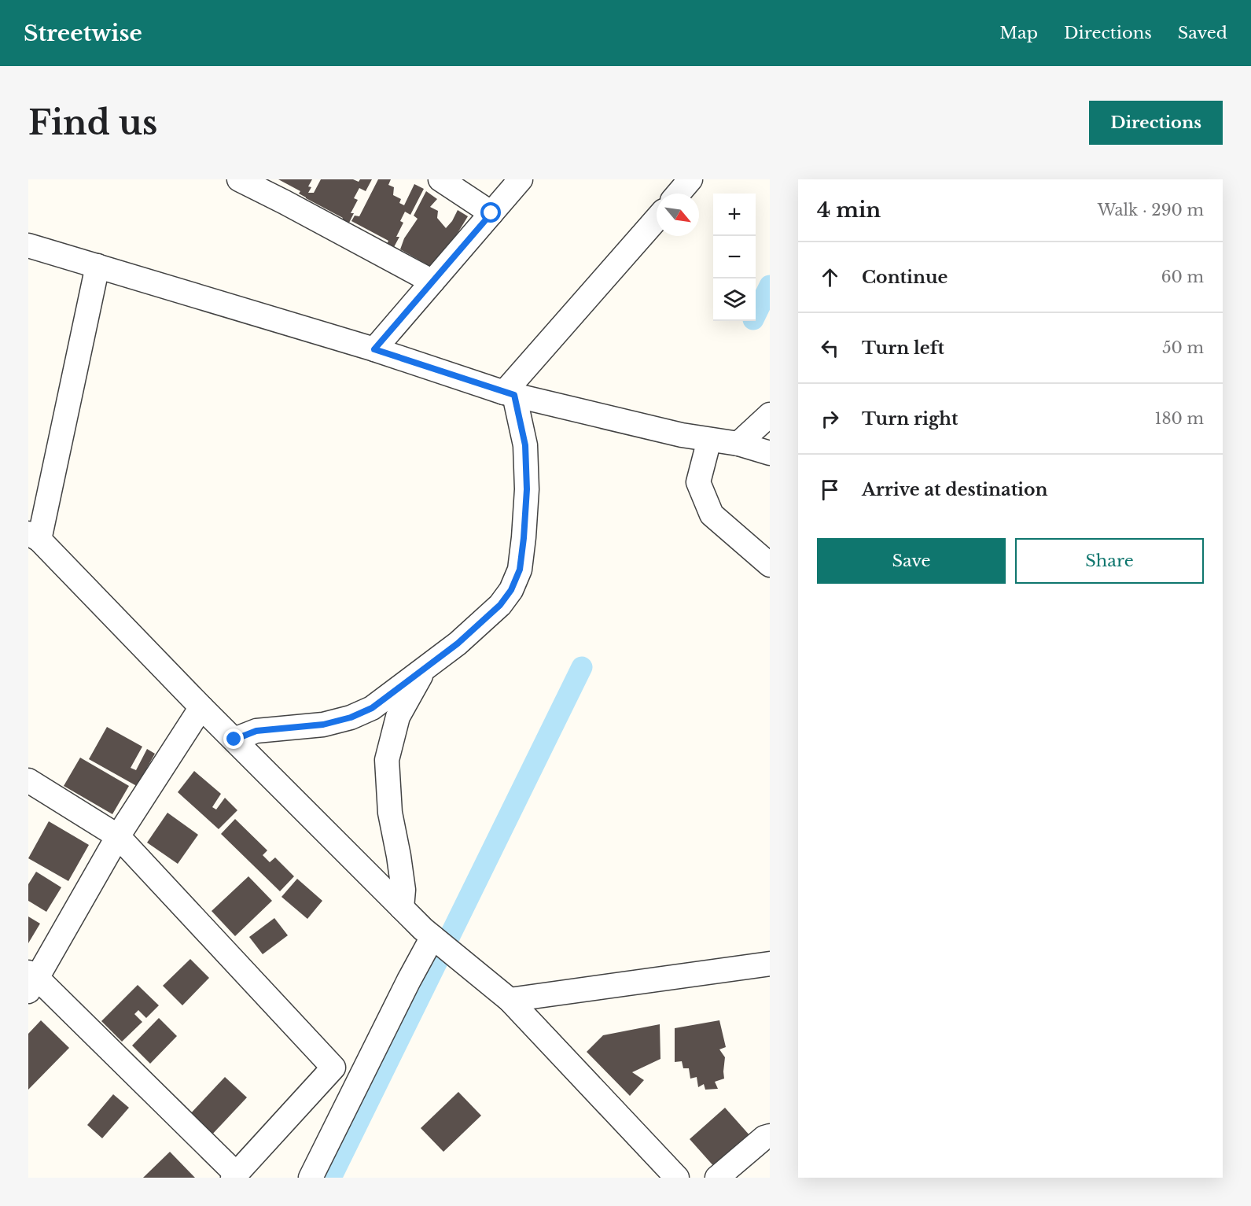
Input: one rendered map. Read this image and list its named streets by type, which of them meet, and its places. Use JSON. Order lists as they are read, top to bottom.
{
  "north": "bottom right",
  "page": {
    "header": "Streetwise",
    "nav": ["Map", "Directions", "Saved"],
    "buttons": [
      "Directions",
      ["Save", "Share"]
    ],
    "title": "Find us",
    "heading": ["4 min", "Walk · 290 m"],
    "map_buttons": ["+", "−"],
    "list": [
      ["Continue", "60 m"],
      ["Turn left", "50 m"],
      ["Turn right", "180 m"],
      "Arrive at destination"
    ]
  }
}
